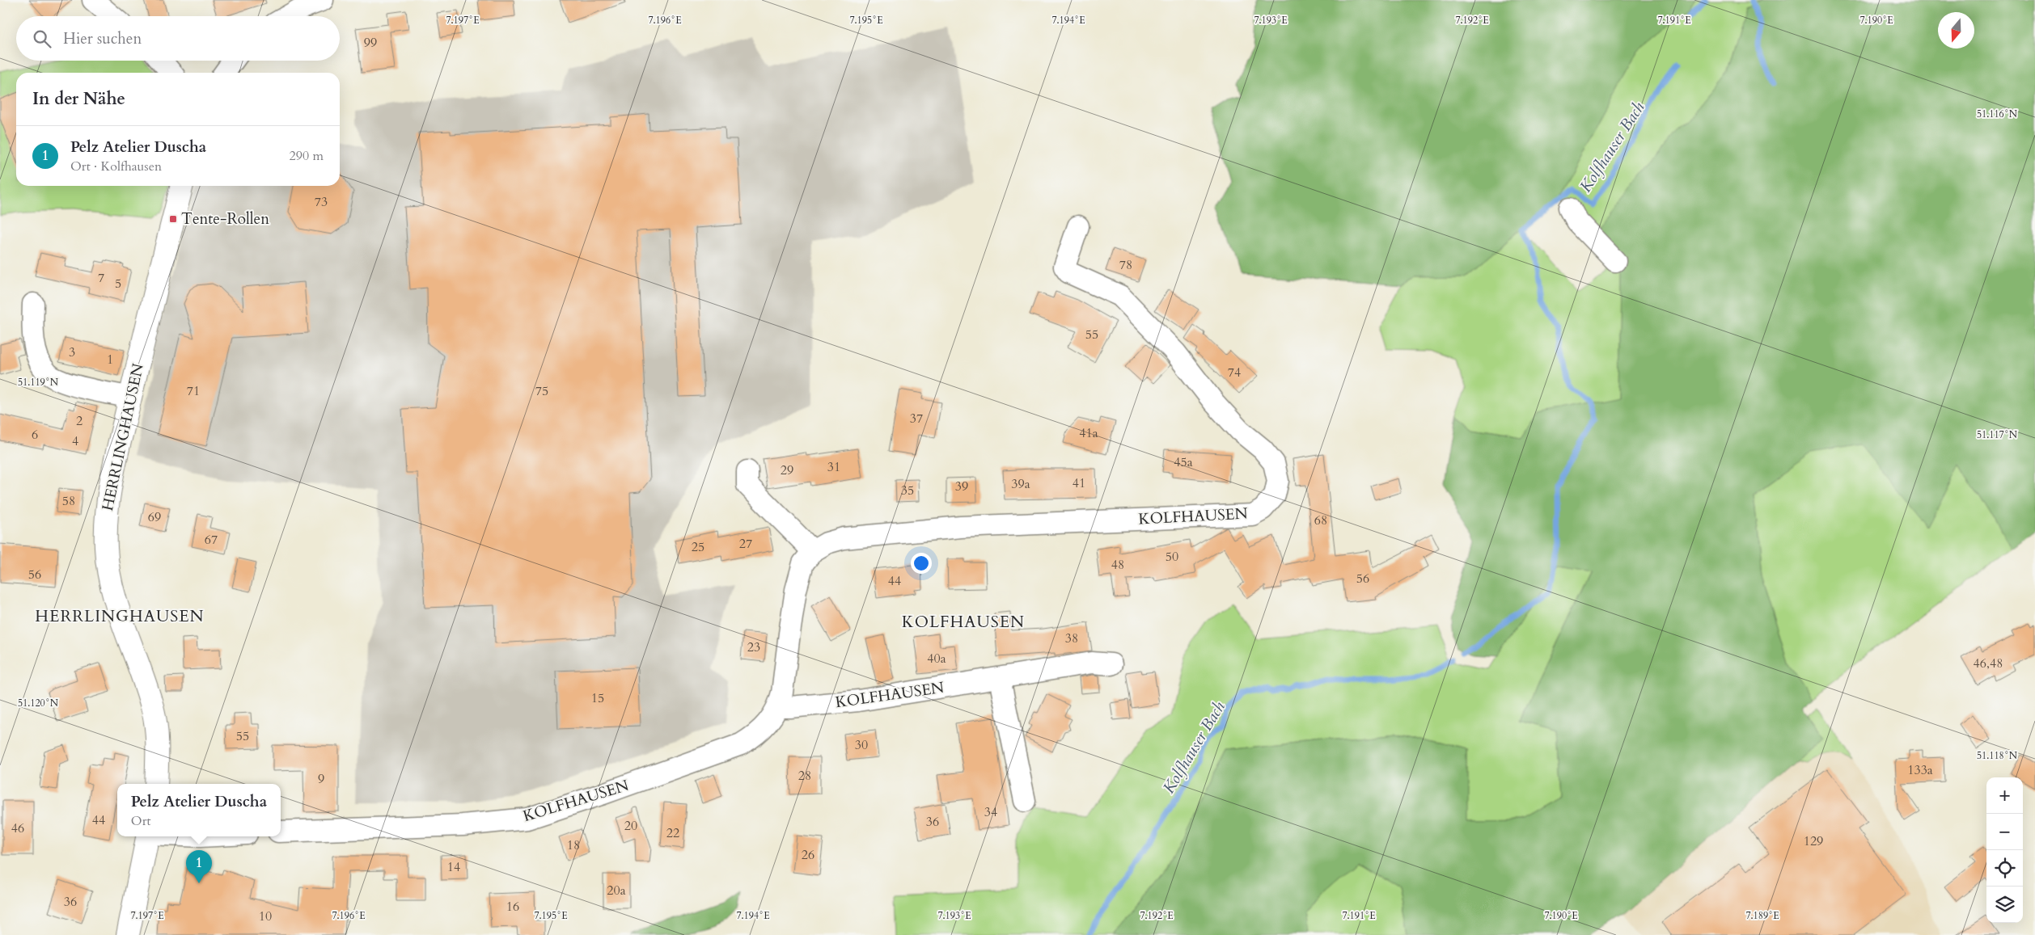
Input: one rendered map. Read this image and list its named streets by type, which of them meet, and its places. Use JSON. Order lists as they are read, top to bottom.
{
  "streets": {
    "street": ["HERRLINGHAUSEN", "KOLFHAUSEN"]
  },
  "districts": ["HERRLINGHAUSEN", "KOLFHAUSEN"],
  "water": ["Kolfhauser Bach"],
  "places": {
    "transit": ["Tente-Rollen"]
  },
  "house_numbers": [
    "99",
    "73",
    "78",
    "7",
    "5",
    "55",
    "3",
    "1",
    "74",
    "71",
    "75",
    "37",
    "2",
    "41a",
    "6",
    "4",
    "45a",
    "31",
    "29",
    "41",
    "39a",
    "39",
    "35",
    "58",
    "69",
    "68",
    "67",
    "27",
    "25",
    "50",
    "48",
    "56",
    "56",
    "44",
    "38",
    "23",
    "40a",
    "46,48",
    "15",
    "55",
    "30",
    "133a",
    "28",
    "9",
    "34",
    "44",
    "36",
    "20",
    "46",
    "22",
    "129",
    "18",
    "26",
    "14",
    "20a",
    "36",
    "16",
    "10"
  ],
  "north": "bottom",
  "page": {
    "search": "Hier suchen",
    "heading": "In der Nähe",
    "list": [
      {
        "mark": "1",
        "name": "Pelz Atelier Duscha",
        "note": "Ort · Kolfhausen",
        "value": "290 m"
      }
    ],
    "map_buttons": ["+", "−"],
    "popup": ["Pelz Atelier Duscha", "Ort"],
    "pins": "1"
  },
  "coordinates": [
    "7.194°E",
    "7.197°E",
    "7.196°E",
    "7.195°E",
    "7.193°E",
    "7.192°E",
    "7.191°E",
    "7.190°E",
    "51.116°N",
    "51.119°N",
    "51.117°N",
    "51.120°N",
    "51.118°N",
    "7.189°E"
  ]
}
